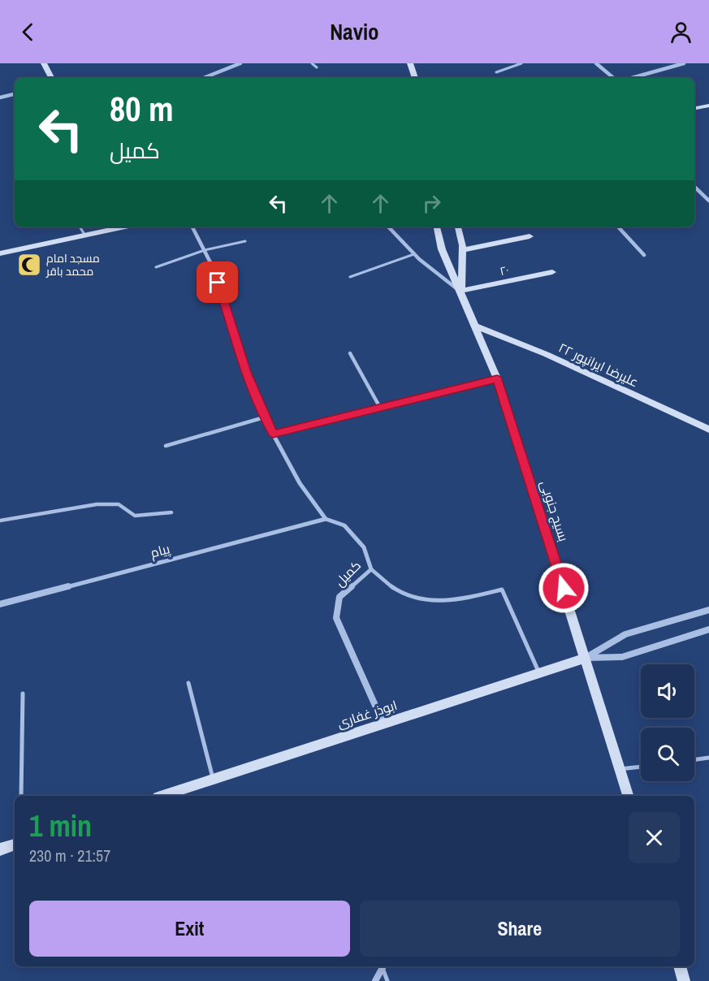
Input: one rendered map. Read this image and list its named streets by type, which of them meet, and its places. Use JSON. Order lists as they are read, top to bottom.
{
  "streets": {
    "main road": [
      "۲۰",
      "علیرضا ایرانپور ۲۲",
      "بسیج جنوبی",
      "ابوذر غفاری"
    ],
    "street": ["پیام", "کمیل"]
  },
  "crossings": [
    ["۲۰", "بسیج جنوبی"],
    ["علیرضا ایرانپور ۲۲", "بسیج جنوبی"],
    ["بسیج جنوبی", "ابوذر غفاری"],
    ["پیام", "کمیل"],
    ["کمیل", "ابوذر غفاری"]
  ],
  "places": {
    "mosque": ["مسجد امام محمد باقر"]
  },
  "page": {
    "header": "Navio",
    "turn": ["80 m", "کمیل"],
    "heading": ["1 min", "230 m · 21:57"],
    "buttons": ["Exit", "Share"]
  }
}
